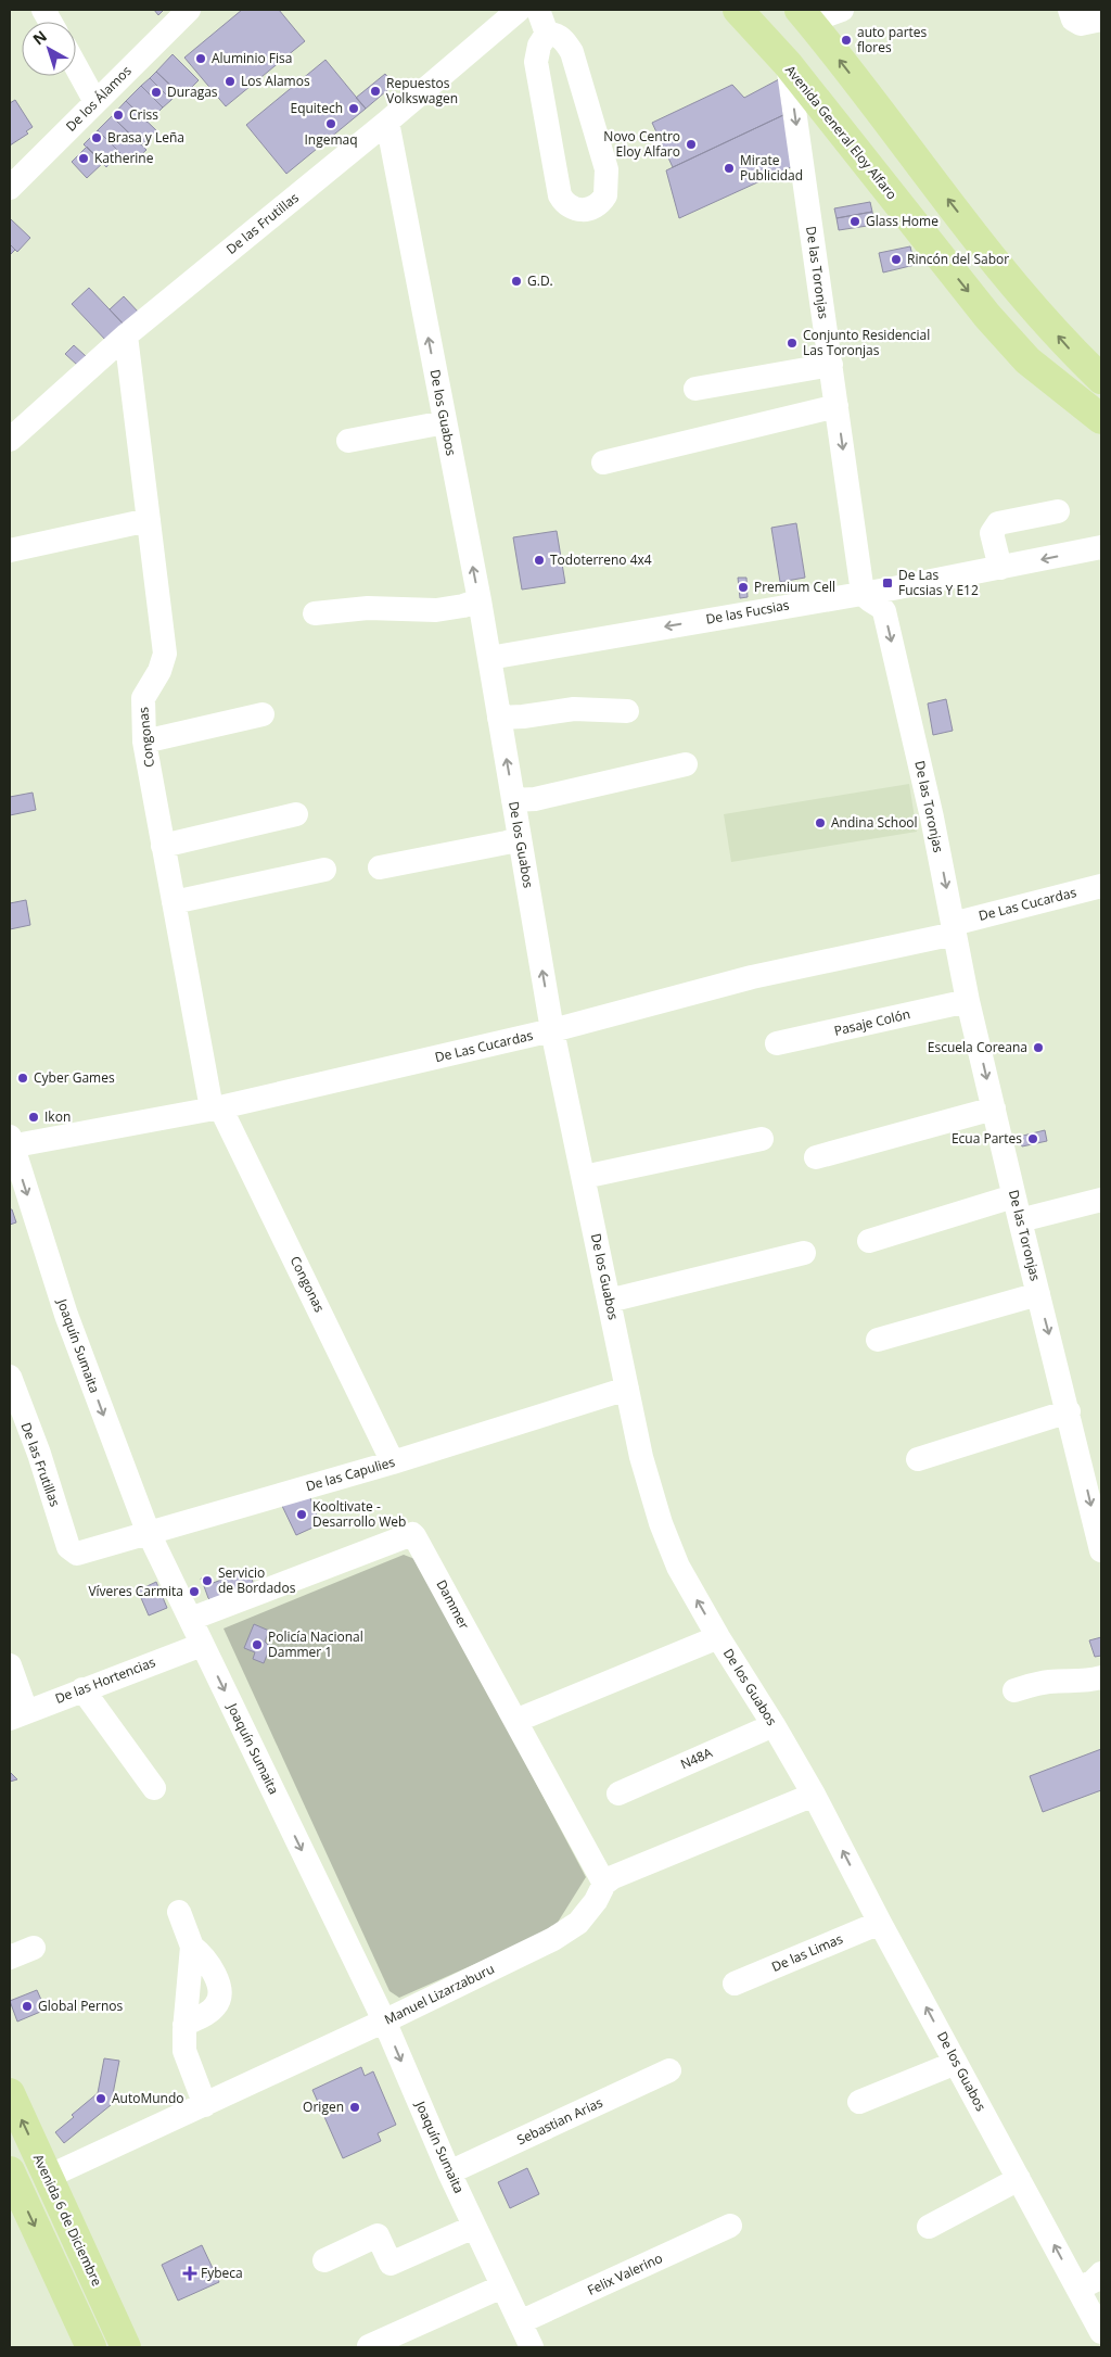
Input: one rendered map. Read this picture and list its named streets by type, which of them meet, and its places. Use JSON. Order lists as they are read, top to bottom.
{
  "streets": {
    "main road": ["Avenida General Eloy Alfaro", "Avenida 6 de Diciembre"],
    "street": [
      "De los Álamos",
      "De las Frutillas",
      "De las Toronjas",
      "De los Guabos",
      "De las Fucsias",
      "Congonas",
      "De Las Cucardas",
      "Pasaje Colón",
      "Joaquín Sumaita",
      "De las Capulies",
      "Dammer",
      "De las Hortencias",
      "N48A",
      "De las Limas",
      "Manuel Lizarzaburu",
      "Sebastian Arias",
      "Felix Valerino"
    ]
  },
  "crossings": [
    ["Avenida General Eloy Alfaro", "De las Toronjas"],
    ["De las Frutillas", "De los Guabos"],
    ["De las Frutillas", "Congonas"],
    ["De las Frutillas", "De las Capulies"],
    ["De las Toronjas", "De las Fucsias"],
    ["De las Toronjas", "De Las Cucardas"],
    ["De las Toronjas", "Pasaje Colón"],
    ["De los Guabos", "De las Fucsias"],
    ["De los Guabos", "De Las Cucardas"],
    ["De los Guabos", "De las Capulies"],
    ["De los Guabos", "N48A"],
    ["De los Guabos", "De las Limas"],
    ["Congonas", "De Las Cucardas"],
    ["Congonas", "De las Capulies"],
    ["De Las Cucardas", "Joaquín Sumaita"],
    ["Joaquín Sumaita", "De las Capulies"],
    ["Joaquín Sumaita", "Dammer"],
    ["Joaquín Sumaita", "De las Hortencias"],
    ["Joaquín Sumaita", "Manuel Lizarzaburu"],
    ["Joaquín Sumaita", "Sebastian Arias"],
    ["Joaquín Sumaita", "Felix Valerino"],
    ["Dammer", "Manuel Lizarzaburu"],
    ["Manuel Lizarzaburu", "Avenida 6 de Diciembre"]
  ],
  "one_way": ["De las Toronjas", "De los Guabos", "Joaquín Sumaita"],
  "places": {
    "other": [
      "auto partes flores",
      "Aluminio Fisa",
      "Los Alamos",
      "Repuestos Volkswagen",
      "Duragas",
      "Equitech",
      "Criss",
      "Ingemaq",
      "Brasa y Leña",
      "Novo Centro Eloy Alfaro",
      "Katherine",
      "Mirate Publicidad",
      "Glass Home",
      "Rincón del Sabor",
      "G.D.",
      "Conjunto Residencial Las Toronjas",
      "Todoterreno 4x4",
      "Premium Cell",
      "Andina School",
      "Escuela Coreana",
      "Cyber Games",
      "Ikon",
      "Ecua Partes",
      "Kooltivate - Desarrollo Web",
      "Servicio de Bordados",
      "Víveres Carmita",
      "Policía Nacional Dammer 1",
      "Global Pernos",
      "AutoMundo",
      "Origen"
    ],
    "transit": ["De Las Fucsias Y E12"],
    "health": ["Fybeca"]
  },
  "north": "top left"
}
